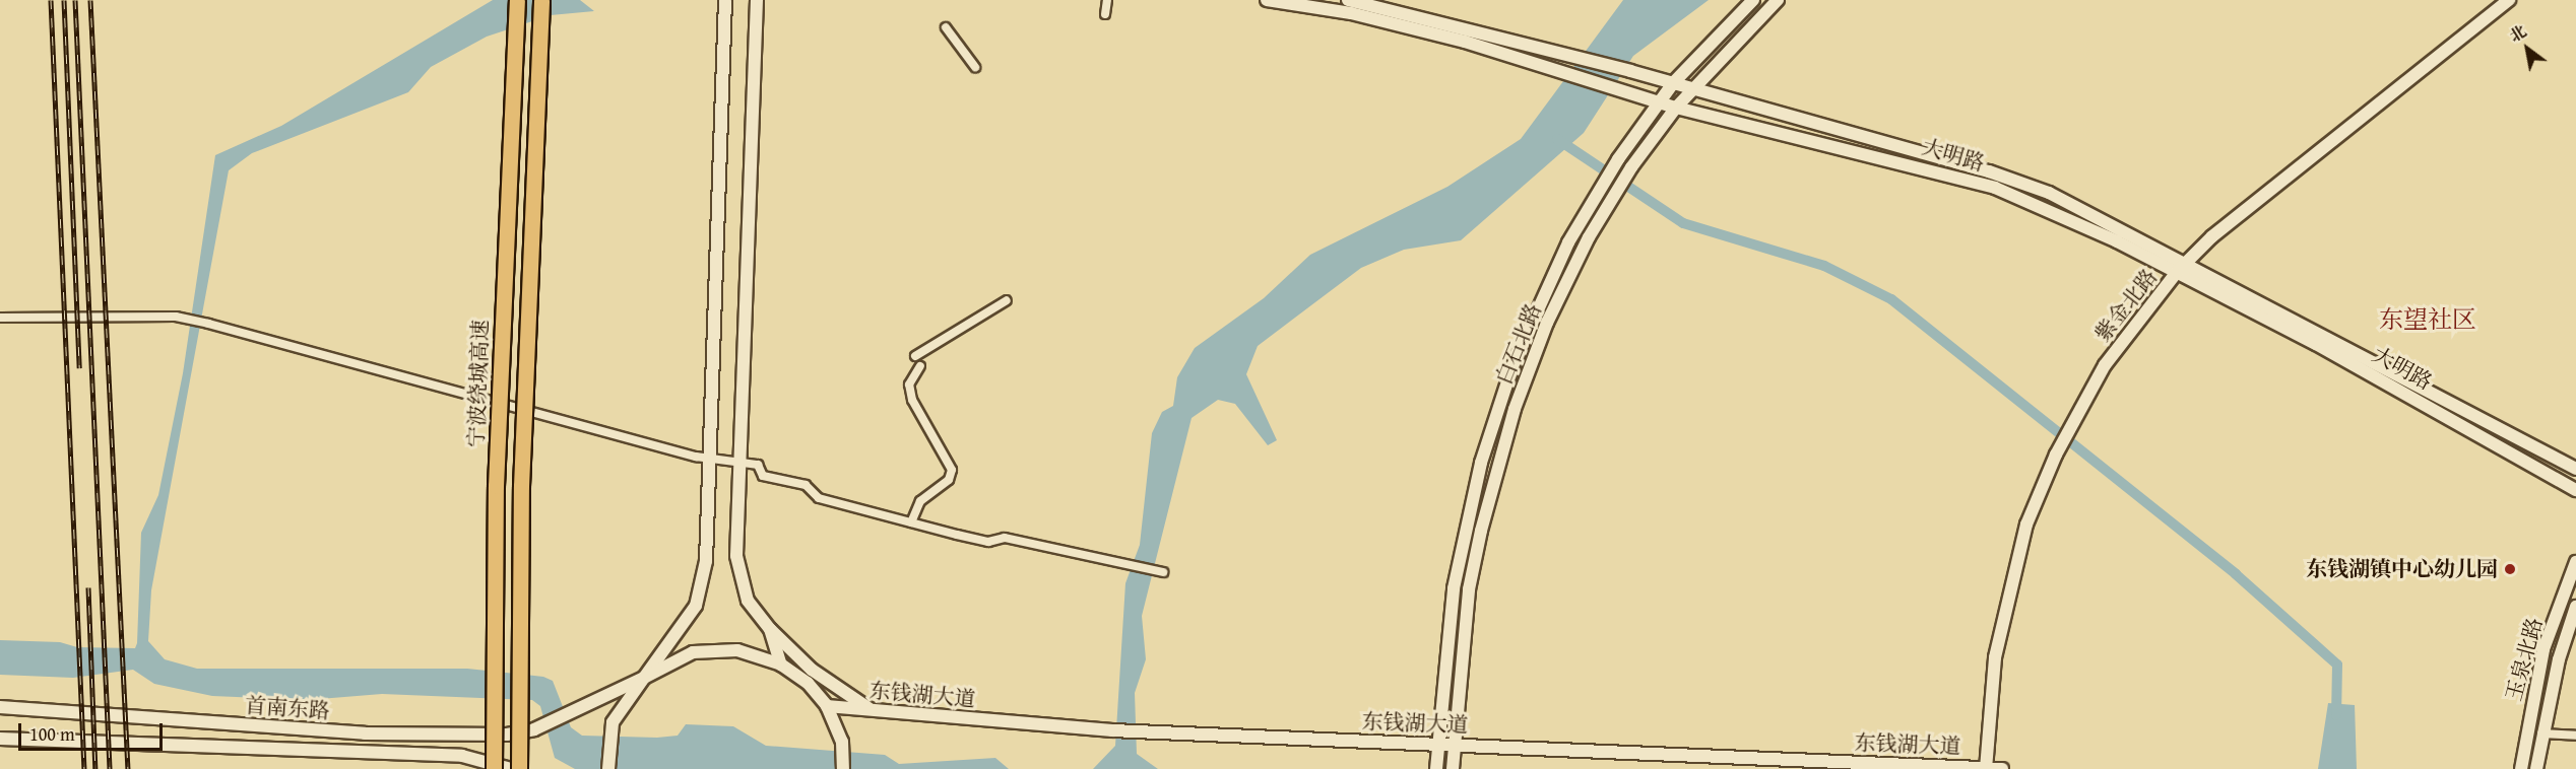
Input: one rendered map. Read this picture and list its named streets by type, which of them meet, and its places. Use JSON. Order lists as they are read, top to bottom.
{
  "streets": {
    "highway": ["宁波绕城高速"],
    "main road": [
      "大明路",
      "紫金北路",
      "白石北路",
      "玉泉北路",
      "东钱湖大道",
      "首南东路"
    ]
  },
  "crossings": [
    ["大明路", "紫金北路"],
    ["大明路", "白石北路"],
    ["紫金北路", "东钱湖大道"],
    ["白石北路", "东钱湖大道"]
  ],
  "districts": ["东望社区"],
  "places": ["东钱湖镇中心幼儿园"],
  "scale_bar": "100 m",
  "north": "top left"
}
